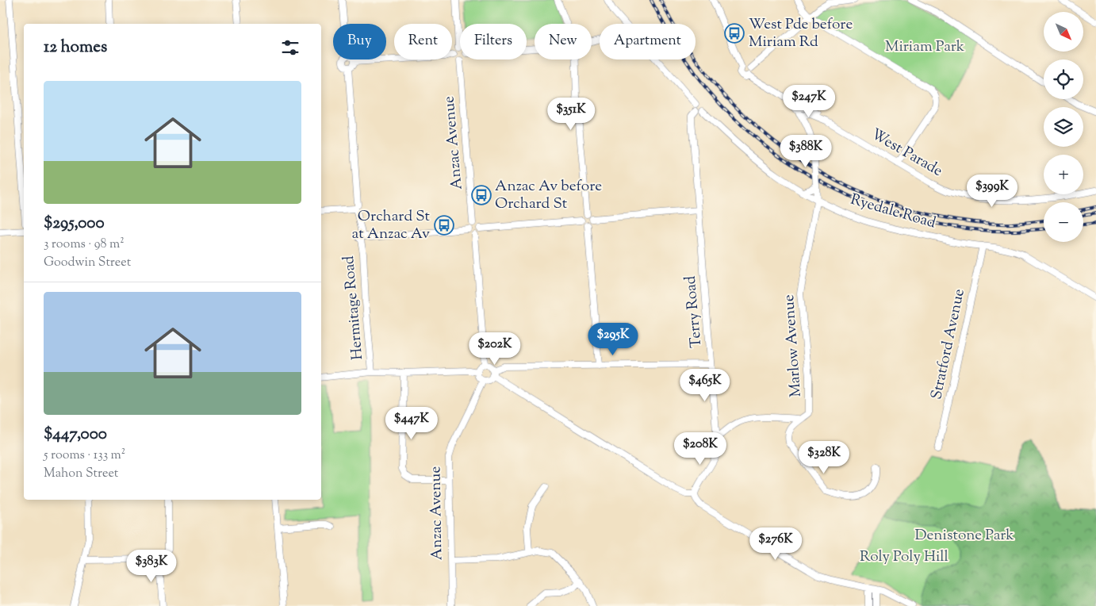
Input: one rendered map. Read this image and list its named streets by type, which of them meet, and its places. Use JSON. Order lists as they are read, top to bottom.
{
  "streets": {
    "street": [
      "Anzac Avenue",
      "West Parade",
      "Ryedale Road",
      "Hermitage Road",
      "Terry Road",
      "Stratford Avenue",
      "Marlow Avenue"
    ]
  },
  "crossings": [
    ["West Parade", "Marlow Avenue"],
    ["Ryedale Road", "Terry Road"],
    ["Ryedale Road", "Stratford Avenue"],
    ["Ryedale Road", "Marlow Avenue"]
  ],
  "parks": ["Miriam Park", "Denistone Park", "Roly Poly Hill"],
  "places": {
    "bus stop": ["West Pde before Miriam Rd", "Anzac Av before Orchard St", "Orchard St at Anzac Av"]
  },
  "north": "bottom right",
  "page": {
    "map_buttons": ["+", "−"],
    "chip": [
      "Buy",
      "Rent",
      "Filters",
      "New",
      "Apartment"
    ],
    "heading": "12 homes",
    "list": [
      {
        "name": "$295,000",
        "note": "3 rooms · 98 m² · Goodwin Street"
      },
      {
        "name": "$447,000",
        "note": "5 rooms · 133 m² · Mahon Street"
      }
    ],
    "price": [
      "$247K",
      "$351K",
      "$388K",
      "$399K",
      "$295K",
      "$202K",
      "$465K",
      "$447K",
      "$208K",
      "$328K",
      "$276K",
      "$383K"
    ]
  }
}
